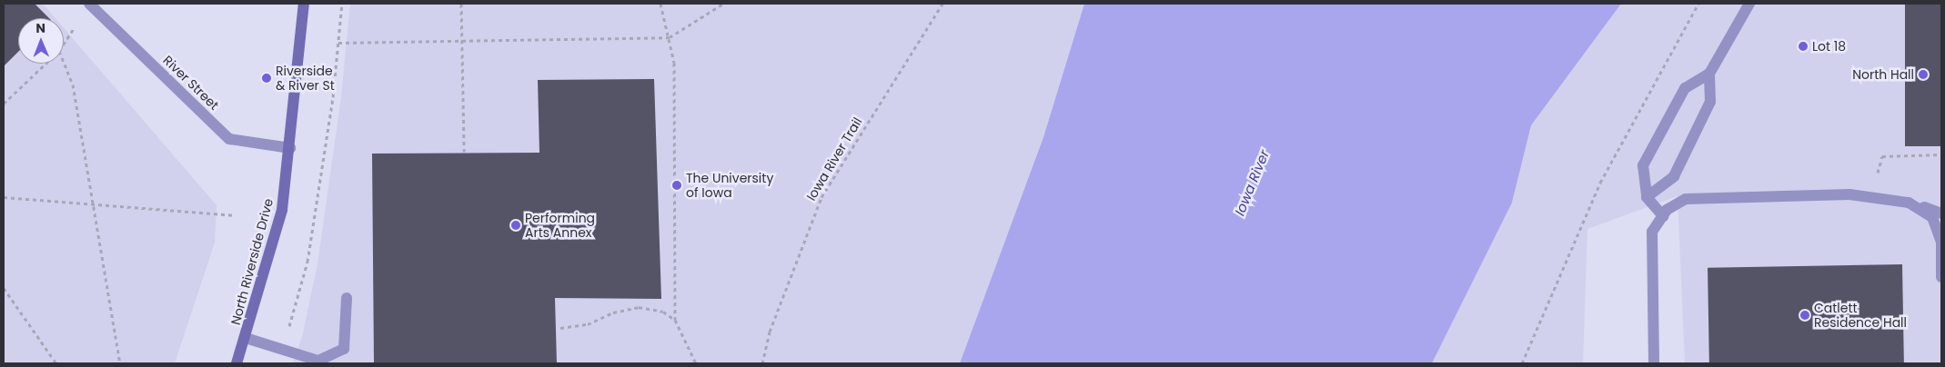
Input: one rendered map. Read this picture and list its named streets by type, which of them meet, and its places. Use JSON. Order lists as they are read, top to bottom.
{
  "streets": {
    "street": ["River Street", "North Riverside Drive"],
    "path": ["Iowa River Trail"]
  },
  "crossings": [
    ["River Street", "North Riverside Drive"]
  ],
  "water": ["Iowa River"],
  "places": [
    "Lot 18",
    "North Hall",
    "Riverside & River St",
    "The University of Iowa",
    "Performing Arts Annex",
    "Catlett Residence Hall"
  ],
  "north": "top"
}
